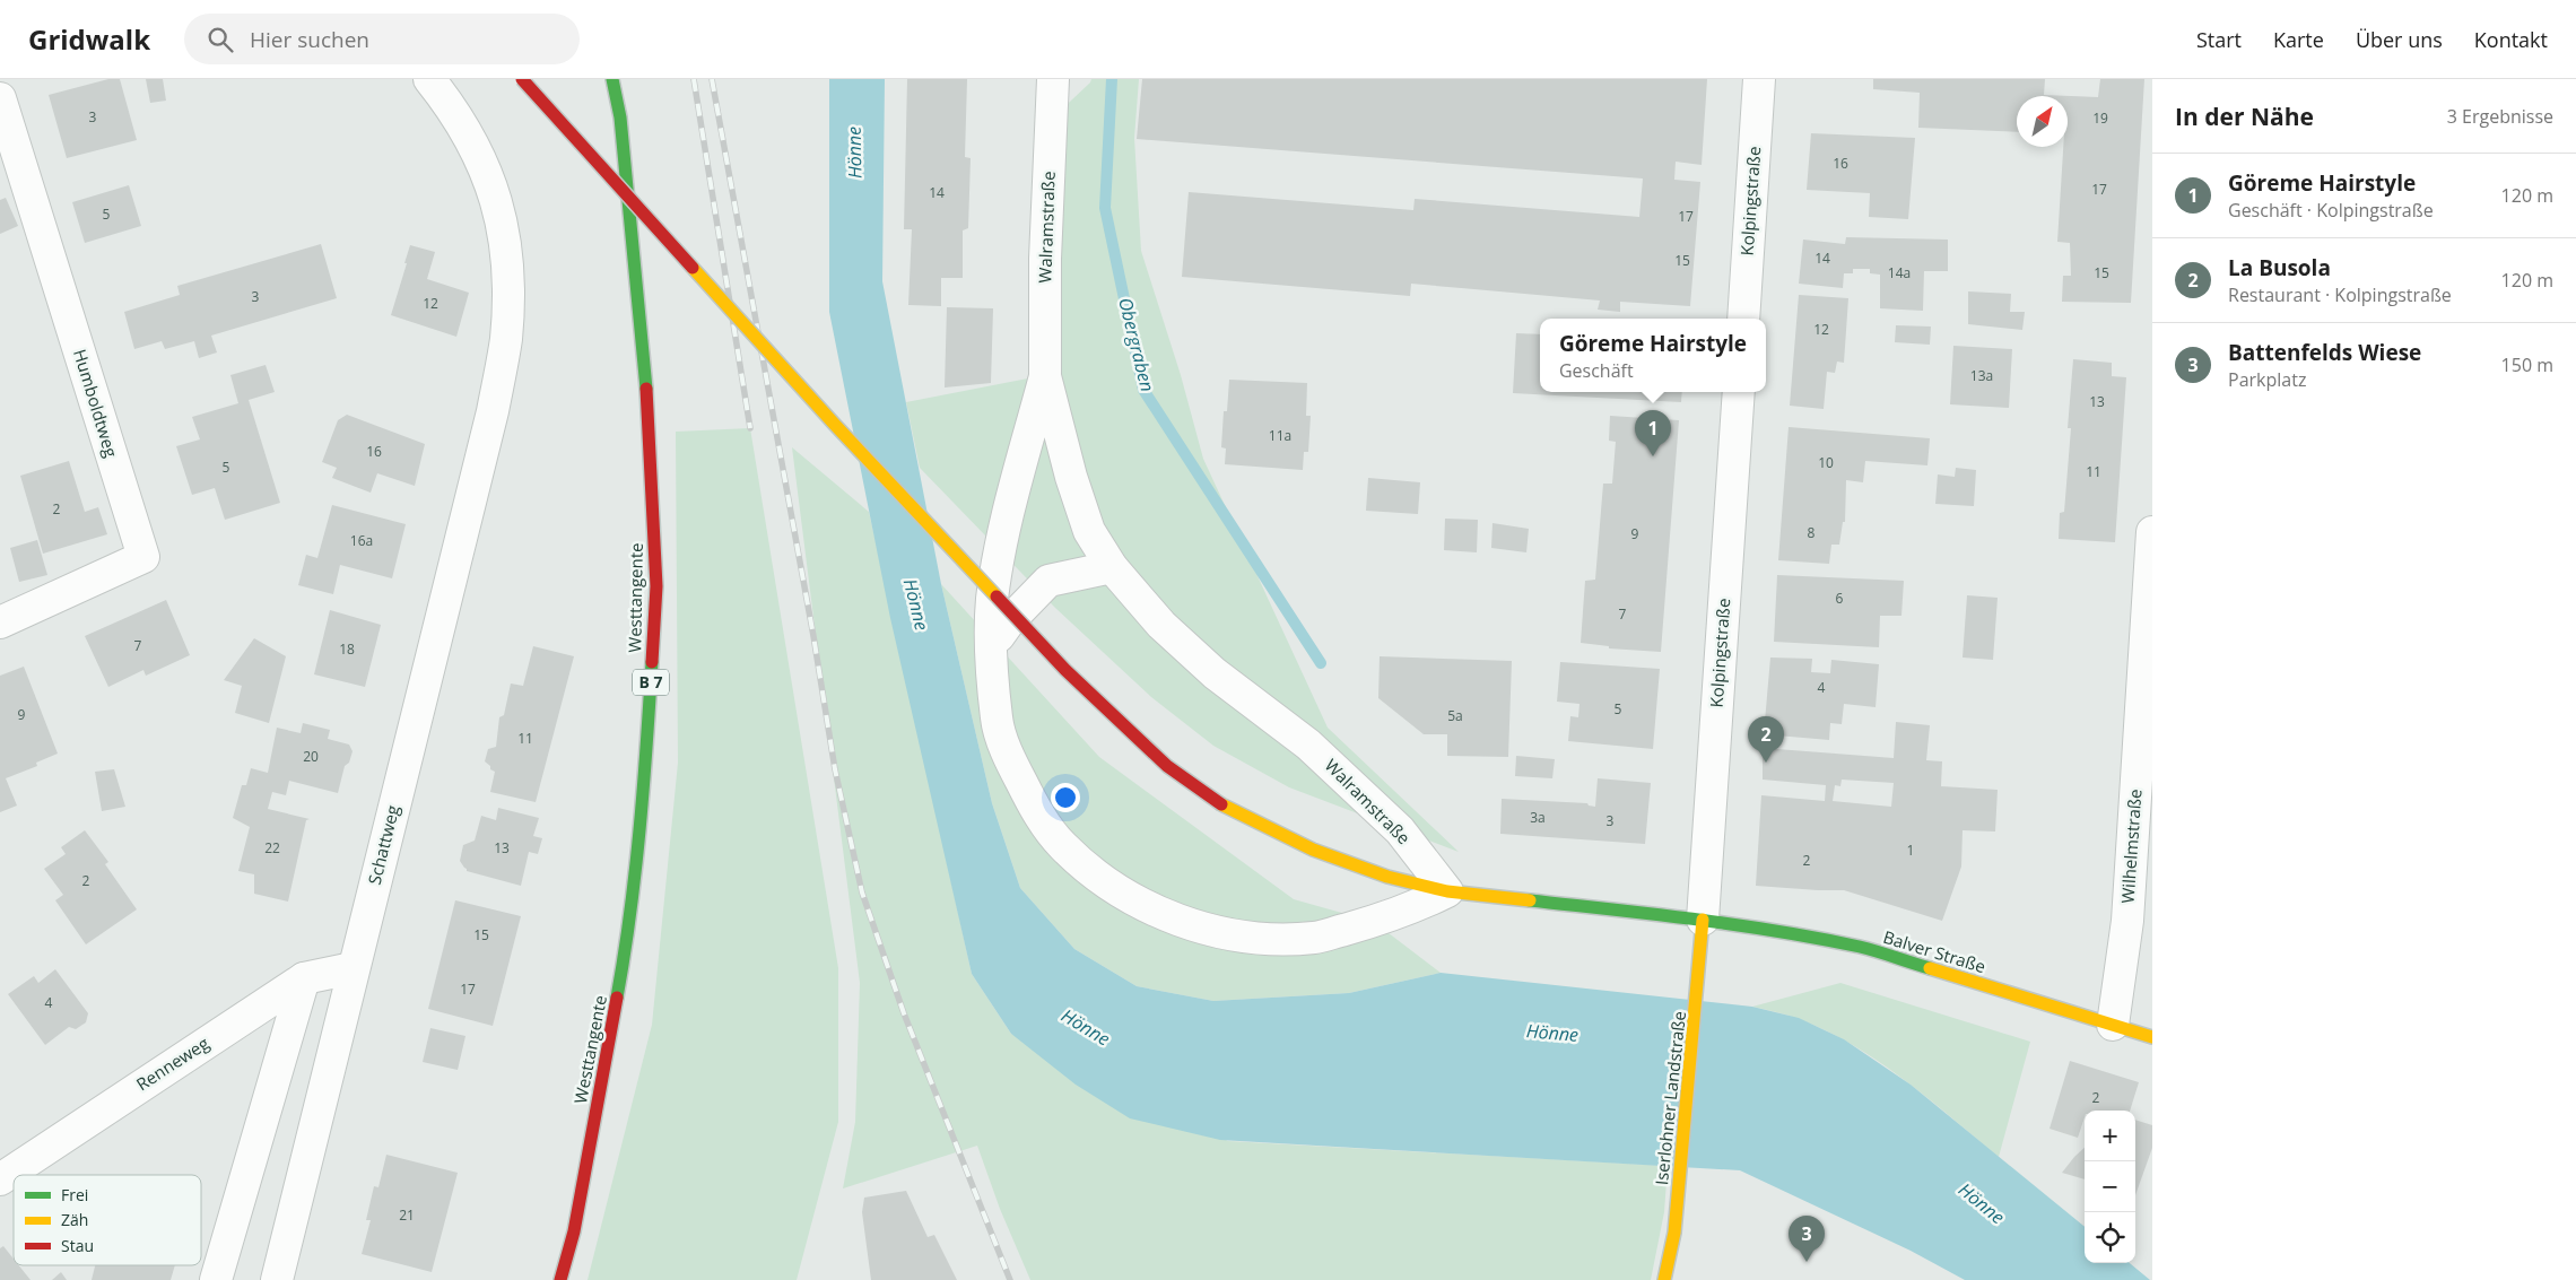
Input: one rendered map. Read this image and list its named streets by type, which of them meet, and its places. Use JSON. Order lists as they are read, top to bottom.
{
  "streets": {
    "street": [
      "Kolpingstraße",
      "Walramstraße",
      "Humboldtweg",
      "Westtangente",
      "B 7",
      "Schattweg",
      "Wilhelmstraße",
      "Balver Straße",
      "Renneweg",
      "Iserlohner Landstraße"
    ]
  },
  "crossings": [
    ["Kolpingstraße", "Balver Straße"],
    ["Kolpingstraße", "Iserlohner Landstraße"],
    ["Walramstraße", "Balver Straße"],
    ["Schattweg", "Renneweg"],
    ["Wilhelmstraße", "Balver Straße"],
    ["Balver Straße", "Iserlohner Landstraße"]
  ],
  "water": ["Hönne", "Obergraben"],
  "house_numbers": [
    "3",
    "19",
    "16",
    "17",
    "14",
    "5",
    "17",
    "14",
    "15",
    "14a",
    "15",
    "3",
    "12",
    "12",
    "13a",
    "13",
    "11a",
    "16",
    "10",
    "5",
    "11",
    "2",
    "8",
    "9",
    "16a",
    "6",
    "7",
    "7",
    "18",
    "4",
    "5",
    "9",
    "5a",
    "11",
    "20",
    "3a",
    "3",
    "22",
    "13",
    "1",
    "2",
    "2",
    "15",
    "17",
    "4",
    "2",
    "21"
  ],
  "legend": ["Frei", "Zäh", "Stau"],
  "north": "top right",
  "page": {
    "header": "Gridwalk",
    "search": "Hier suchen",
    "nav": [
      "Start",
      "Karte",
      "Über uns",
      "Kontakt"
    ],
    "heading": ["In der Nähe", "3 Ergebnisse"],
    "list": [
      {
        "mark": "1",
        "name": "Göreme Hairstyle",
        "note": "Geschäft · Kolpingstraße",
        "value": "120 m"
      },
      {
        "mark": "2",
        "name": "La Busola",
        "note": "Restaurant · Kolpingstraße",
        "value": "120 m"
      },
      {
        "mark": "3",
        "name": "Battenfelds Wiese",
        "note": "Parkplatz",
        "value": "150 m"
      }
    ],
    "popup": ["Göreme Hairstyle", "Geschäft"],
    "pins": ["1", "2", "3"],
    "map_buttons": ["+", "−"]
  }
}
